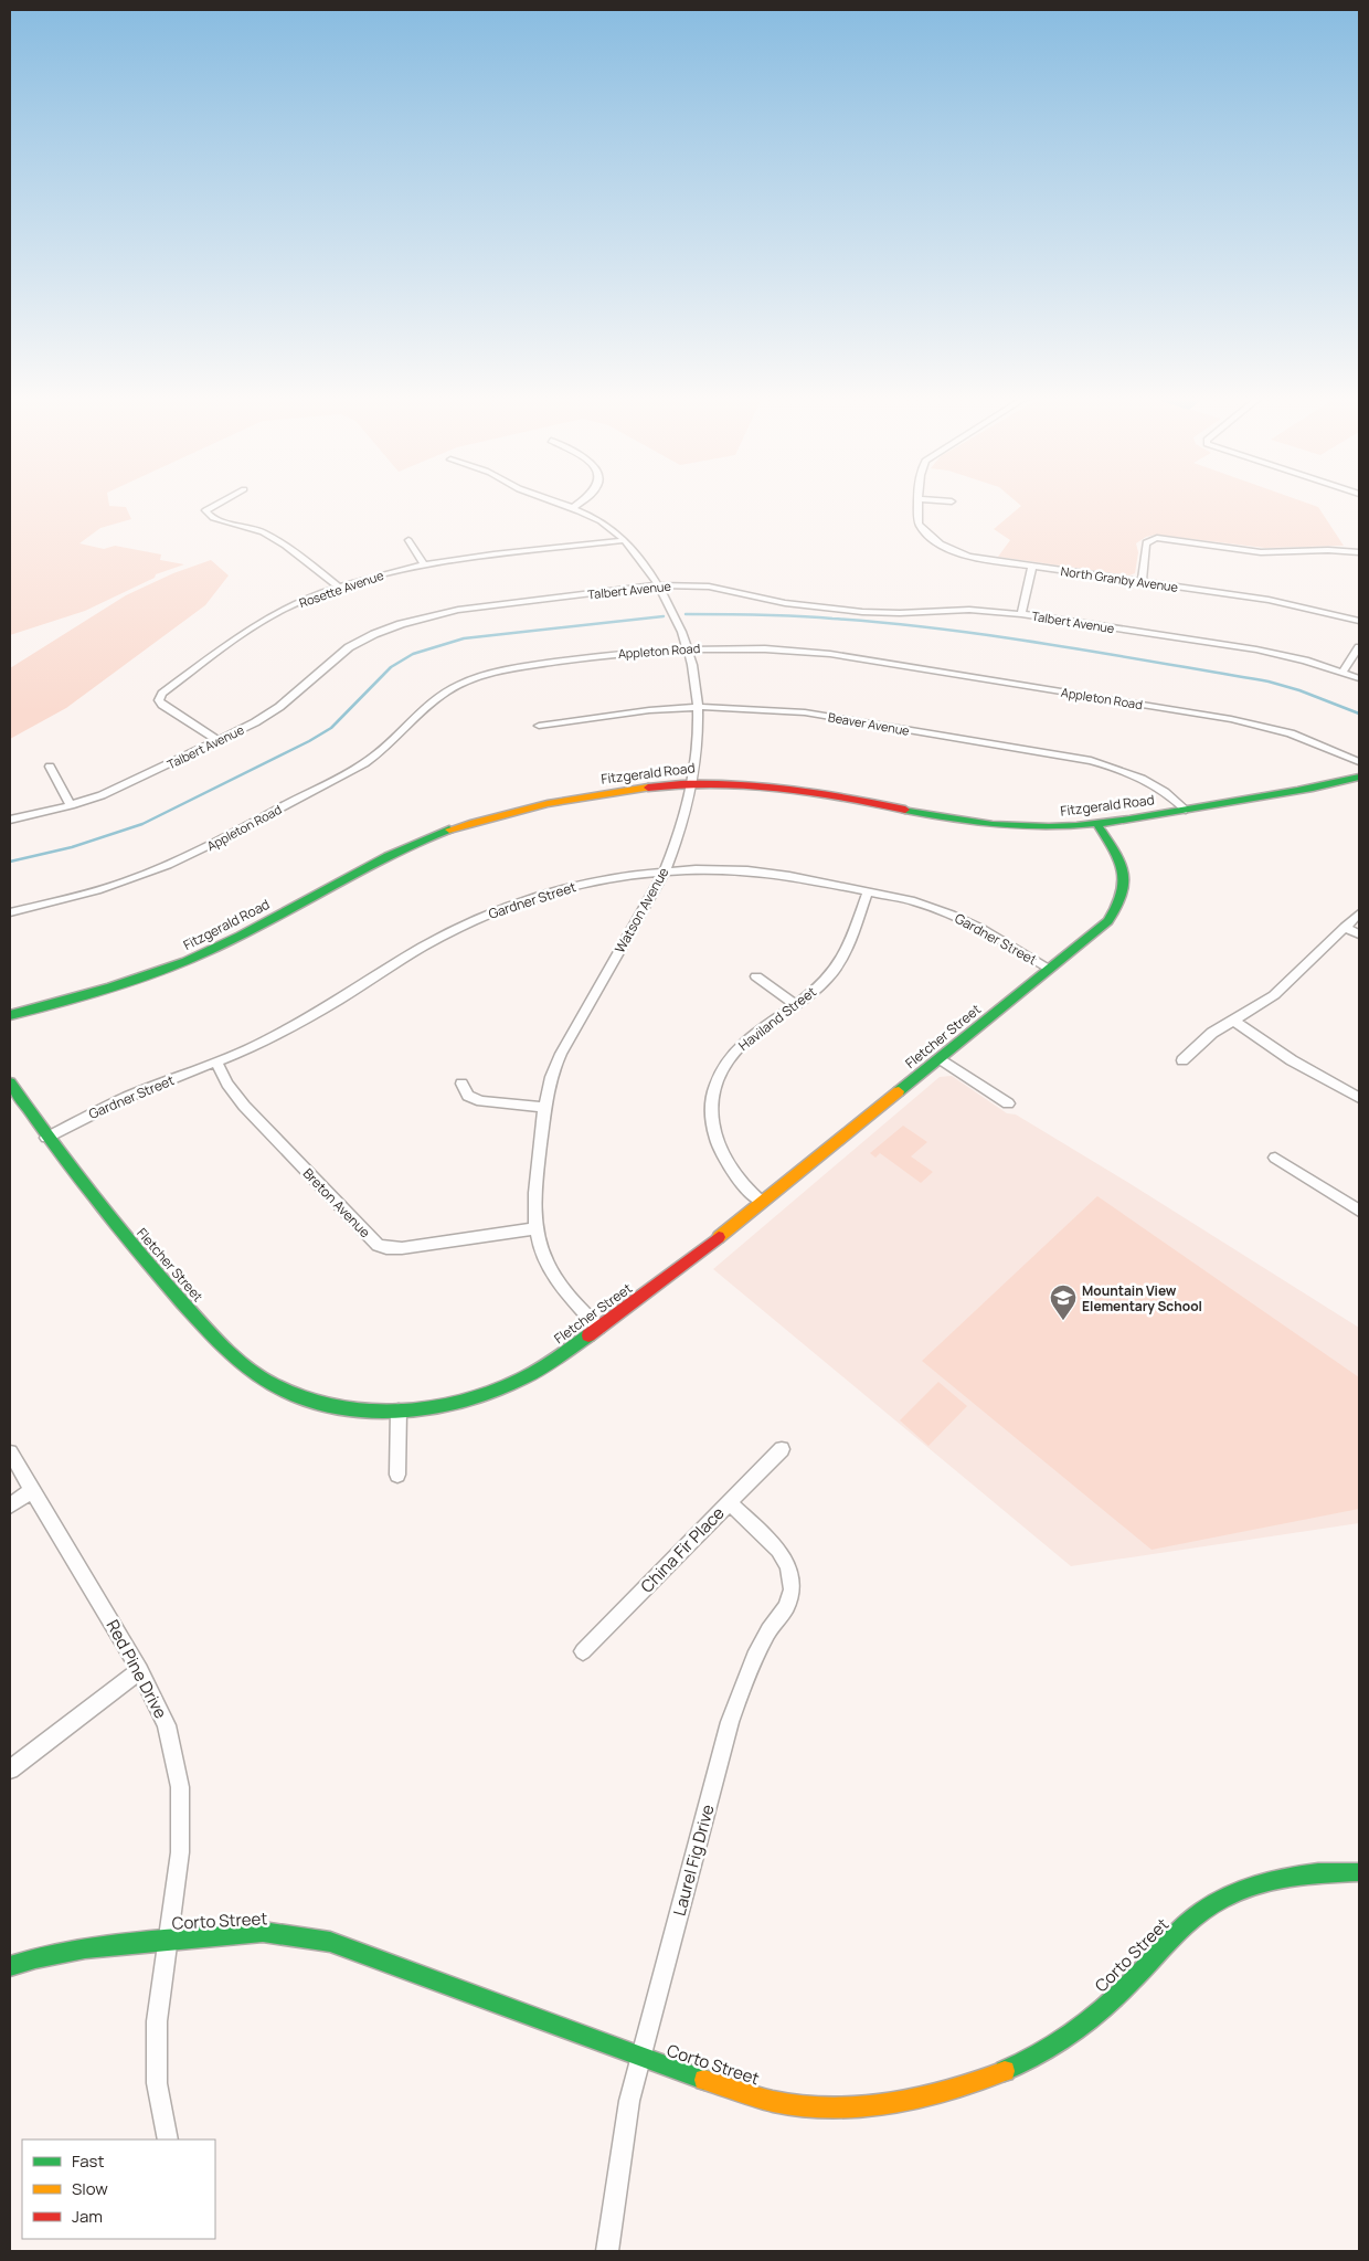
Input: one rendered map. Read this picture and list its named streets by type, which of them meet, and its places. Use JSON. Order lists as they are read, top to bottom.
{
  "streets": {
    "street": [
      "North Granby Avenue",
      "Rosette Avenue",
      "Talbert Avenue",
      "Appleton Road",
      "Beaver Avenue",
      "Fitzgerald Road",
      "Gardner Street",
      "Watson Avenue",
      "Haviland Street",
      "Fletcher Street",
      "Breton Avenue",
      "China Fir Place",
      "Red Pine Drive",
      "Laurel Fig Drive",
      "Corto Street"
    ]
  },
  "crossings": [
    ["Rosette Avenue", "Talbert Avenue"],
    ["Rosette Avenue", "Watson Avenue"],
    ["Talbert Avenue", "Watson Avenue"],
    ["Appleton Road", "Watson Avenue"],
    ["Beaver Avenue", "Fitzgerald Road"],
    ["Beaver Avenue", "Watson Avenue"],
    ["Fitzgerald Road", "Watson Avenue"],
    ["Fitzgerald Road", "Fletcher Street"],
    ["Gardner Street", "Watson Avenue"],
    ["Gardner Street", "Haviland Street"],
    ["Gardner Street", "Fletcher Street"],
    ["Gardner Street", "Breton Avenue"],
    ["Watson Avenue", "Fletcher Street"],
    ["Watson Avenue", "Breton Avenue"],
    ["Haviland Street", "Fletcher Street"],
    ["China Fir Place", "Laurel Fig Drive"],
    ["Red Pine Drive", "Corto Street"],
    ["Laurel Fig Drive", "Corto Street"]
  ],
  "places": {
    "school or university": ["Mountain View Elementary School"]
  },
  "legend": ["Fast", "Slow", "Jam"]
}
